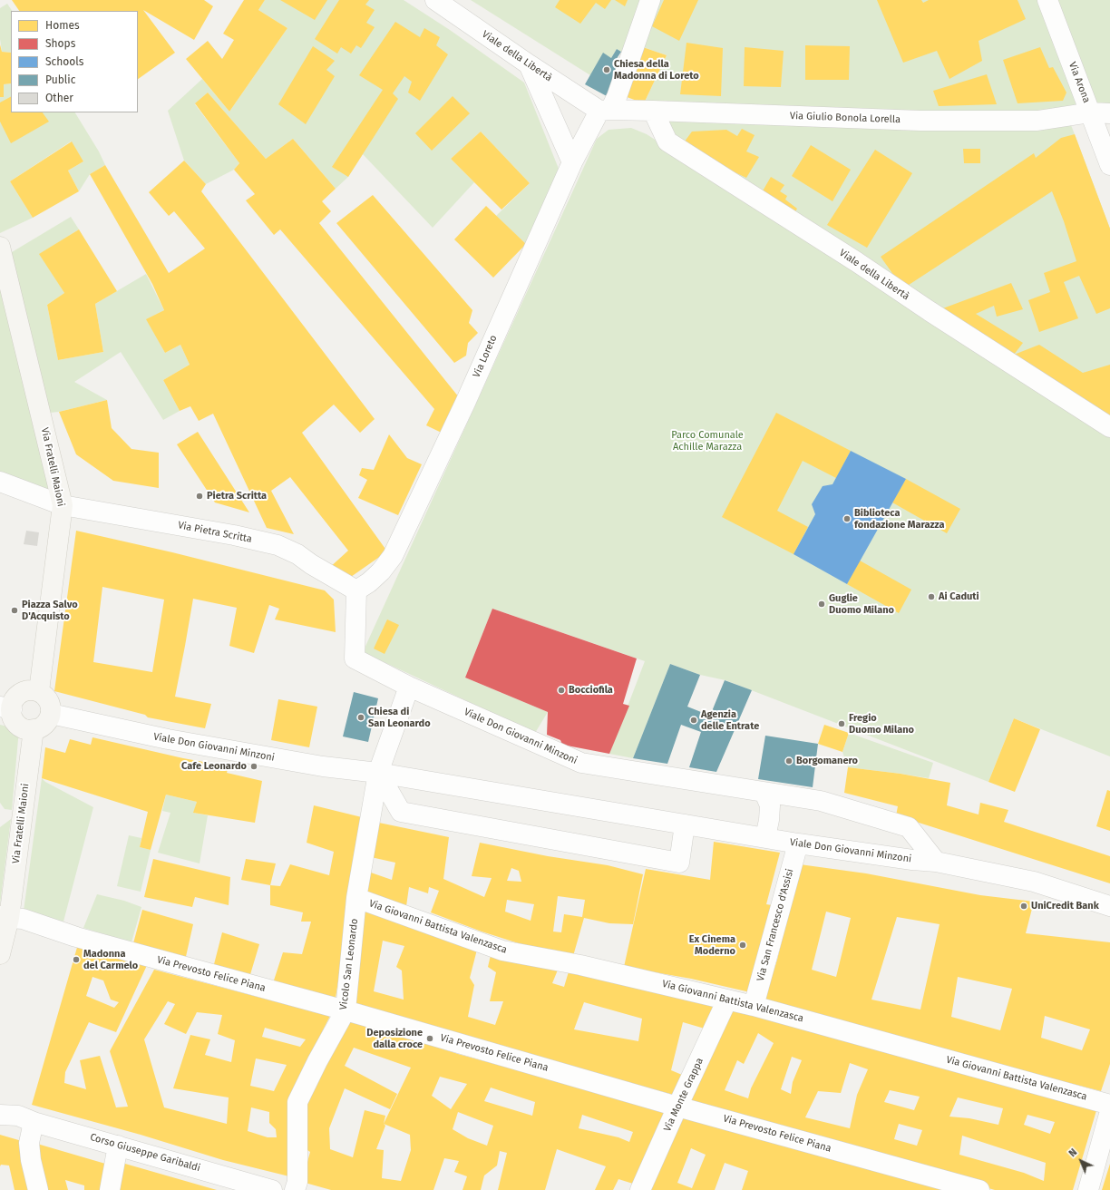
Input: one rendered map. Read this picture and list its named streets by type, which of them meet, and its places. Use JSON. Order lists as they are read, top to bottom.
{
  "streets": {
    "main road": ["Via Fratelli Maioni"],
    "street": [
      "Viale della Libertà",
      "Via Arona",
      "Via Giulio Bonola Lorella",
      "Via Loreto",
      "Via Pietra Scritta",
      "Viale Don Giovanni Minzoni",
      "Via San Francesco d'Assisi",
      "Via Giovanni Battista Valenzasca",
      "Vicolo San Leonardo",
      "Via Prevosto Felice Piana",
      "Via Monte Grappa",
      "Corso Giuseppe Garibaldi"
    ]
  },
  "crossings": [
    ["Viale della Libertà", "Via Giulio Bonola Lorella"],
    ["Viale della Libertà", "Via Loreto"],
    ["Via Arona", "Via Giulio Bonola Lorella"],
    ["Via Giulio Bonola Lorella", "Via Loreto"],
    ["Via Loreto", "Via Pietra Scritta"],
    ["Via Loreto", "Viale Don Giovanni Minzoni"],
    ["Via Fratelli Maioni", "Via Pietra Scritta"],
    ["Via Fratelli Maioni", "Viale Don Giovanni Minzoni"],
    ["Via Fratelli Maioni", "Via Prevosto Felice Piana"],
    ["Via Pietra Scritta", "Viale Don Giovanni Minzoni"],
    ["Viale Don Giovanni Minzoni", "Via San Francesco d'Assisi"],
    ["Viale Don Giovanni Minzoni", "Vicolo San Leonardo"],
    ["Via San Francesco d'Assisi", "Via Giovanni Battista Valenzasca"],
    ["Via Giovanni Battista Valenzasca", "Vicolo San Leonardo"],
    ["Via Giovanni Battista Valenzasca", "Via Monte Grappa"],
    ["Vicolo San Leonardo", "Via Prevosto Felice Piana"],
    ["Via Prevosto Felice Piana", "Via Monte Grappa"]
  ],
  "parks": ["Parco Comunale Achille Marazza"],
  "places": [
    "Chiesa della Madonna di Loreto",
    "Pietra Scritta",
    "Biblioteca fondazione Marazza",
    "Ai Caduti",
    "Guglie Duomo Milano",
    "Piazza Salvo D'Acquisto",
    "Bocciofila",
    "Chiesa di San Leonardo",
    "Agenzia delle Entrate",
    "Fregio Duomo Milano",
    "Borgomanero",
    "Cafe Leonardo",
    "UniCredit Bank",
    "Ex Cinema Moderno",
    "Madonna del Carmelo",
    "Deposizione dalla croce"
  ],
  "legend": [
    "Homes",
    "Shops",
    "Schools",
    "Public",
    "Other"
  ],
  "north": "top left"
}
